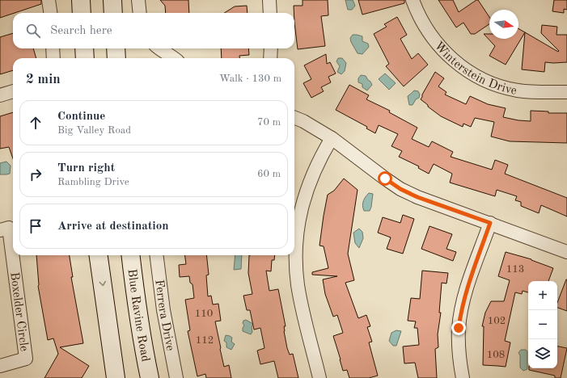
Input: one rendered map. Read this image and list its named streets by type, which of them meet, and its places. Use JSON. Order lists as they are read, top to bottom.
{
  "streets": {
    "main road": ["Blue Ravine Road"],
    "street": ["Winterstein Drive", "Boxelder Circle", "Ferrera Drive"]
  },
  "house_numbers": [
    "113",
    "110",
    "102",
    "112",
    "108"
  ],
  "north": "right",
  "page": {
    "search": "Search here",
    "heading": ["2 min", "Walk · 130 m"],
    "list": [
      ["Continue", "Big Valley Road", "70 m"],
      ["Turn right", "Rambling Drive", "60 m"],
      "Arrive at destination"
    ],
    "map_buttons": ["+", "−"]
  }
}
